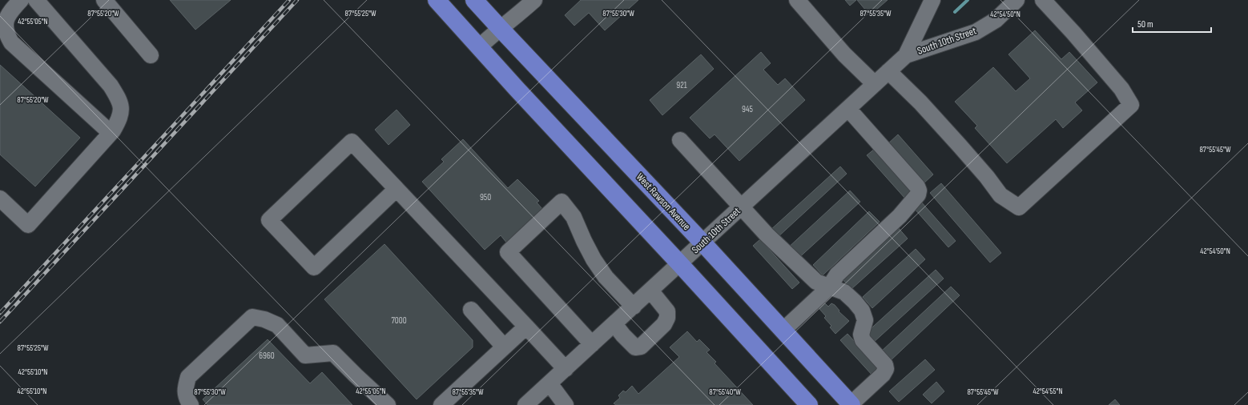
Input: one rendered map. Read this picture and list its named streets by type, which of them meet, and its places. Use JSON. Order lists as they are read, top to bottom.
{
  "streets": {
    "main road": ["West Rawson Avenue"],
    "street": ["South 10th Street"]
  },
  "crossings": [
    ["South 10th Street", "West Rawson Avenue"]
  ],
  "house_numbers": [
    "921",
    "945",
    "950",
    "7000",
    "6960"
  ],
  "scale_bar": "50 m",
  "coordinates": [
    "87°55'20\"W",
    "87°55'25\"W",
    "87°55'30\"W",
    "87°55'35\"W",
    "42°54'50\"N",
    "42°55'05\"N",
    "87°55'45\"W",
    "42°55'10\"N",
    "42°54'55\"N",
    "87°55'40\"W"
  ]
}
